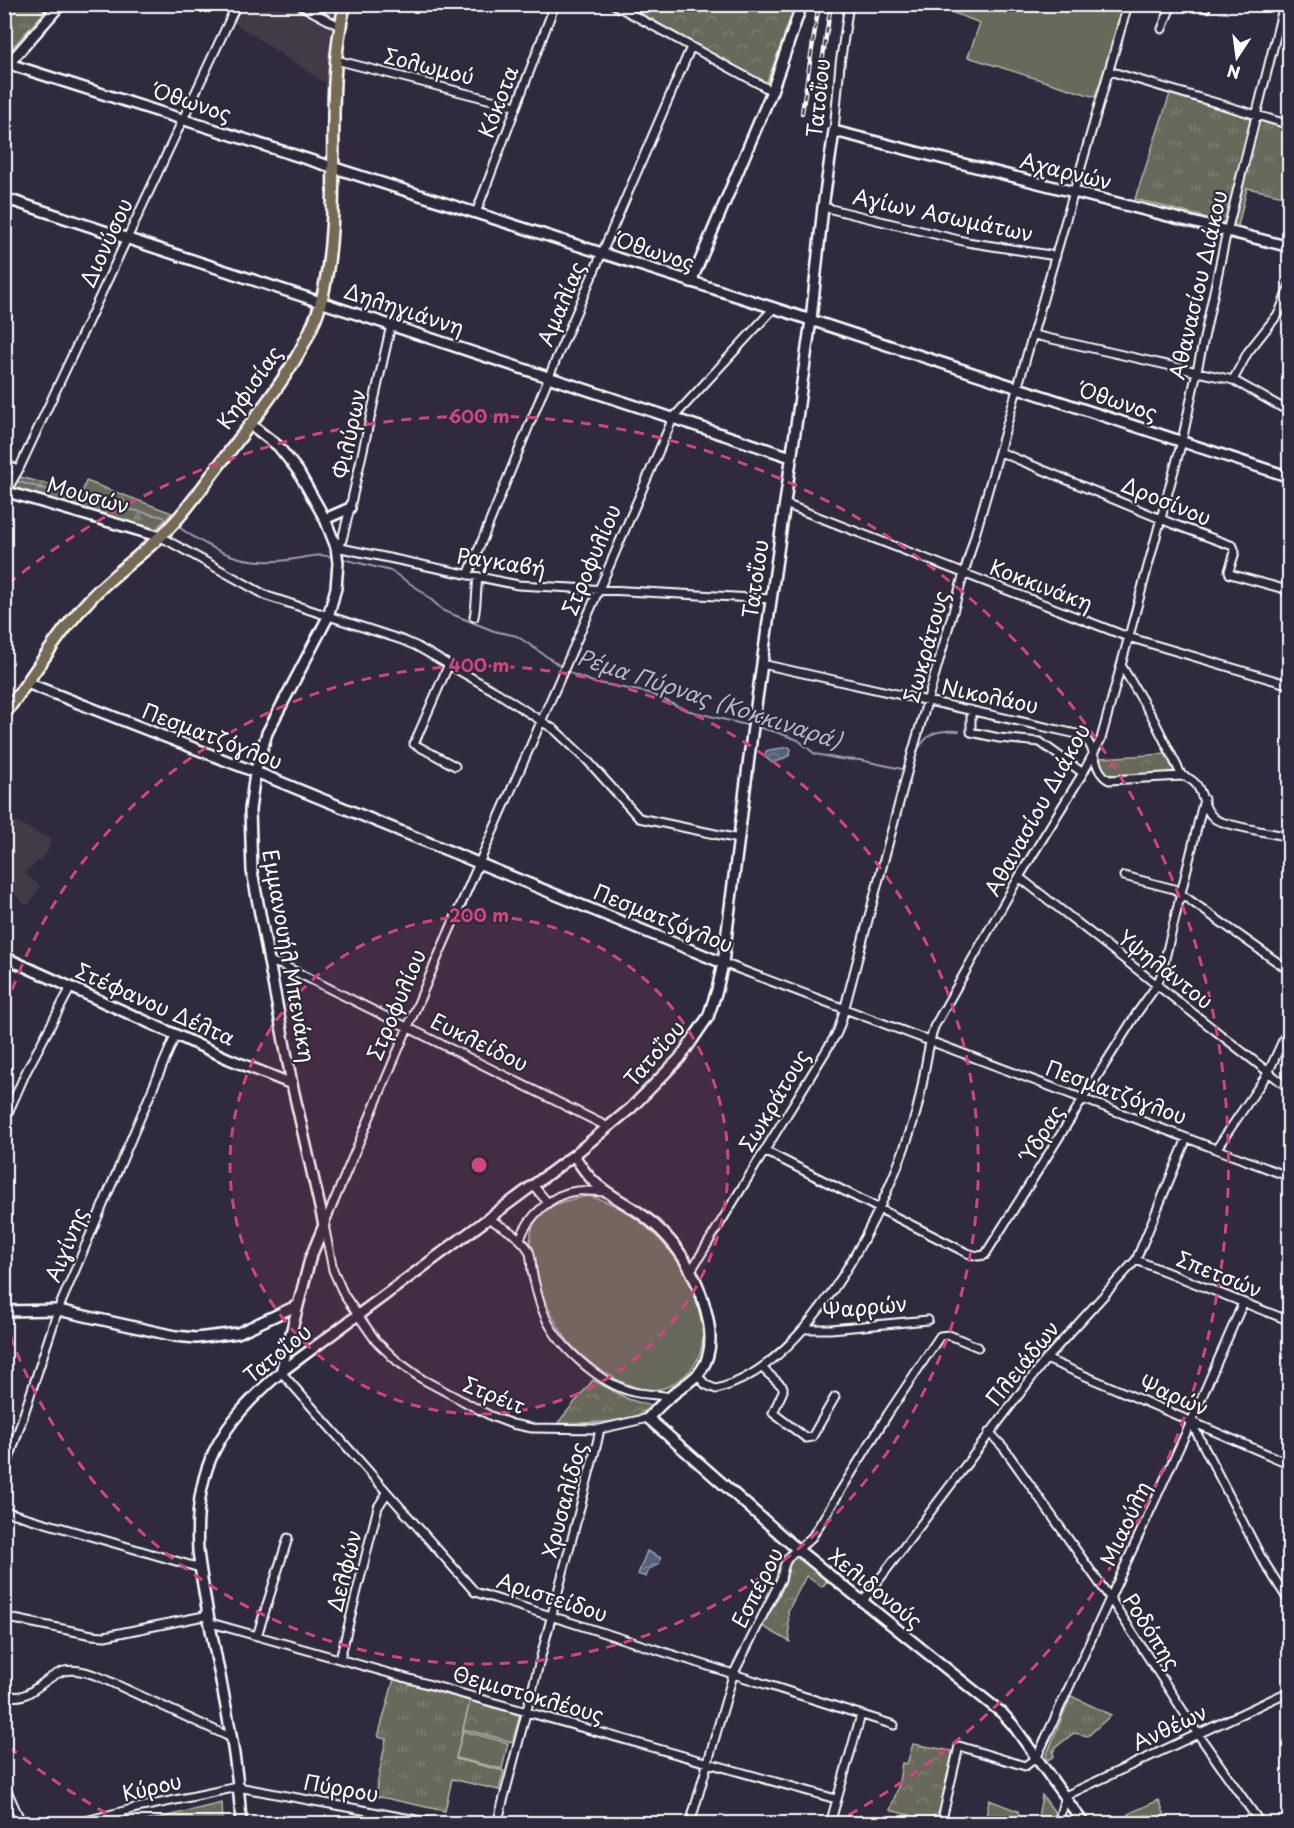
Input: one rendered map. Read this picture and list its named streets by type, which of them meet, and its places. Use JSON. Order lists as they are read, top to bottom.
{
  "streets": {
    "main road": ["Κηφισίας"],
    "street": [
      "Σολωμού",
      "Τατοΐου",
      "Κόκοτα",
      "Όθωνος",
      "Αχαρνών",
      "Αγίων Ασωμάτων",
      "Διονύσου",
      "Αθανασίου Διάκου",
      "Αμαλίας",
      "Δηληγιάννη",
      "Φιλύρων",
      "Μουσών",
      "Δροσίνου",
      "Στροφυλίου",
      "Ραγκαβή",
      "Κοκκινάκη",
      "Σωκράτους",
      "Νικολάου",
      "Πεσματζόγλου",
      "Εμμανουήλ Μπενάκη",
      "Υψηλάντου",
      "Στέφανου Δέλτα",
      "Ευκλείδου",
      "Ύδρας",
      "Αιγίνης",
      "Σπετσών",
      "Ψαρρών",
      "Πλειάδων",
      "Στρέιτ",
      "Ψαρών",
      "Χρυσαλίδος",
      "Μιαούλη",
      "Δελφών",
      "Εσπέρου",
      "Χελιδονούς",
      "Αριστείδου",
      "Ροδόπης",
      "Θεμιστοκλέους",
      "Ανθέων",
      "Κύρου",
      "Πύρρου"
    ]
  },
  "crossings": [
    ["Σολωμού", "Κόκοτα"],
    ["Σολωμού", "Κηφισίας"],
    ["Τατοΐου", "Όθωνος"],
    ["Τατοΐου", "Αχαρνών"],
    ["Τατοΐου", "Αγίων Ασωμάτων"],
    ["Τατοΐου", "Δηληγιάννη"],
    ["Τατοΐου", "Ραγκαβή"],
    ["Τατοΐου", "Κοκκινάκη"],
    ["Τατοΐου", "Νικολάου"],
    ["Τατοΐου", "Πεσματζόγλου"],
    ["Τατοΐου", "Εμμανουήλ Μπενάκη"],
    ["Τατοΐου", "Ευκλείδου"],
    ["Τατοΐου", "Στρέιτ"],
    ["Τατοΐου", "Αριστείδου"],
    ["Τατοΐου", "Θεμιστοκλέους"],
    ["Τατοΐου", "Κύρου"],
    ["Τατοΐου", "Πύρρου"],
    ["Κόκοτα", "Όθωνος"],
    ["Όθωνος", "Διονύσου"],
    ["Όθωνος", "Αθανασίου Διάκου"],
    ["Όθωνος", "Αμαλίας"],
    ["Όθωνος", "Κηφισίας"],
    ["Όθωνος", "Στροφυλίου"],
    ["Όθωνος", "Σωκράτους"],
    ["Αχαρνών", "Αθανασίου Διάκου"],
    ["Αχαρνών", "Σωκράτους"],
    ["Αγίων Ασωμάτων", "Σωκράτους"],
    ["Διονύσου", "Δηληγιάννη"],
    ["Διονύσου", "Μουσών"],
    ["Αθανασίου Διάκου", "Δροσίνου"],
    ["Αθανασίου Διάκου", "Κοκκινάκη"],
    ["Αθανασίου Διάκου", "Σωκράτους"],
    ["Αθανασίου Διάκου", "Νικολάου"],
    ["Αθανασίου Διάκου", "Πεσματζόγλου"],
    ["Αθανασίου Διάκου", "Υψηλάντου"],
    ["Αθανασίου Διάκου", "Ύδρας"],
    ["Αθανασίου Διάκου", "Ψαρρών"],
    ["Αμαλίας", "Δηληγιάννη"],
    ["Αμαλίας", "Ραγκαβή"],
    ["Δηληγιάννη", "Κηφισίας"],
    ["Δηληγιάννη", "Φιλύρων"],
    ["Δηληγιάννη", "Στροφυλίου"],
    ["Κηφισίας", "Μουσών"],
    ["Κηφισίας", "Πεσματζόγλου"],
    ["Κηφισίας", "Εμμανουήλ Μπενάκη"],
    ["Φιλύρων", "Ραγκαβή"],
    ["Φιλύρων", "Εμμανουήλ Μπενάκη"],
    ["Δροσίνου", "Σωκράτους"],
    ["Στροφυλίου", "Ραγκαβή"],
    ["Στροφυλίου", "Πεσματζόγλου"],
    ["Στροφυλίου", "Εμμανουήλ Μπενάκη"],
    ["Στροφυλίου", "Ευκλείδου"],
    ["Ραγκαβή", "Εμμανουήλ Μπενάκη"],
    ["Κοκκινάκη", "Σωκράτους"],
    ["Σωκράτους", "Νικολάου"],
    ["Σωκράτους", "Πεσματζόγλου"],
    ["Σωκράτους", "Ύδρας"],
    ["Πεσματζόγλου", "Εμμανουήλ Μπενάκη"],
    ["Πεσματζόγλου", "Ύδρας"],
    ["Πεσματζόγλου", "Πλειάδων"],
    ["Εμμανουήλ Μπενάκη", "Στέφανου Δέλτα"],
    ["Εμμανουήλ Μπενάκη", "Ευκλείδου"],
    ["Εμμανουήλ Μπενάκη", "Στρέιτ"],
    ["Υψηλάντου", "Ύδρας"],
    ["Στέφανου Δέλτα", "Αιγίνης"],
    ["Σπετσών", "Πλειάδων"],
    ["Σπετσών", "Μιαούλη"],
    ["Πλειάδων", "Ψαρών"],
    ["Πλειάδων", "Χελιδονούς"],
    ["Πλειάδων", "Ροδόπης"],
    ["Στρέιτ", "Χρυσαλίδος"],
    ["Στρέιτ", "Χελιδονούς"],
    ["Ψαρών", "Μιαούλη"],
    ["Χρυσαλίδος", "Αριστείδου"],
    ["Χρυσαλίδος", "Θεμιστοκλέους"],
    ["Μιαούλη", "Χελιδονούς"],
    ["Μιαούλη", "Ροδόπης"],
    ["Δελφών", "Αριστείδου"],
    ["Δελφών", "Θεμιστοκλέους"],
    ["Εσπέρου", "Χελιδονούς"],
    ["Εσπέρου", "Αριστείδου"],
    ["Εσπέρου", "Θεμιστοκλέους"],
    ["Χελιδονούς", "Ανθέων"],
    ["Ροδόπης", "Ανθέων"],
    ["Κύρου", "Πύρρου"]
  ],
  "water": ["Ρέμα Πύρνας (Κοκκιναρά)"],
  "north": "bottom",
  "rings": ["600 m", "400 m", "200 m"]
}
